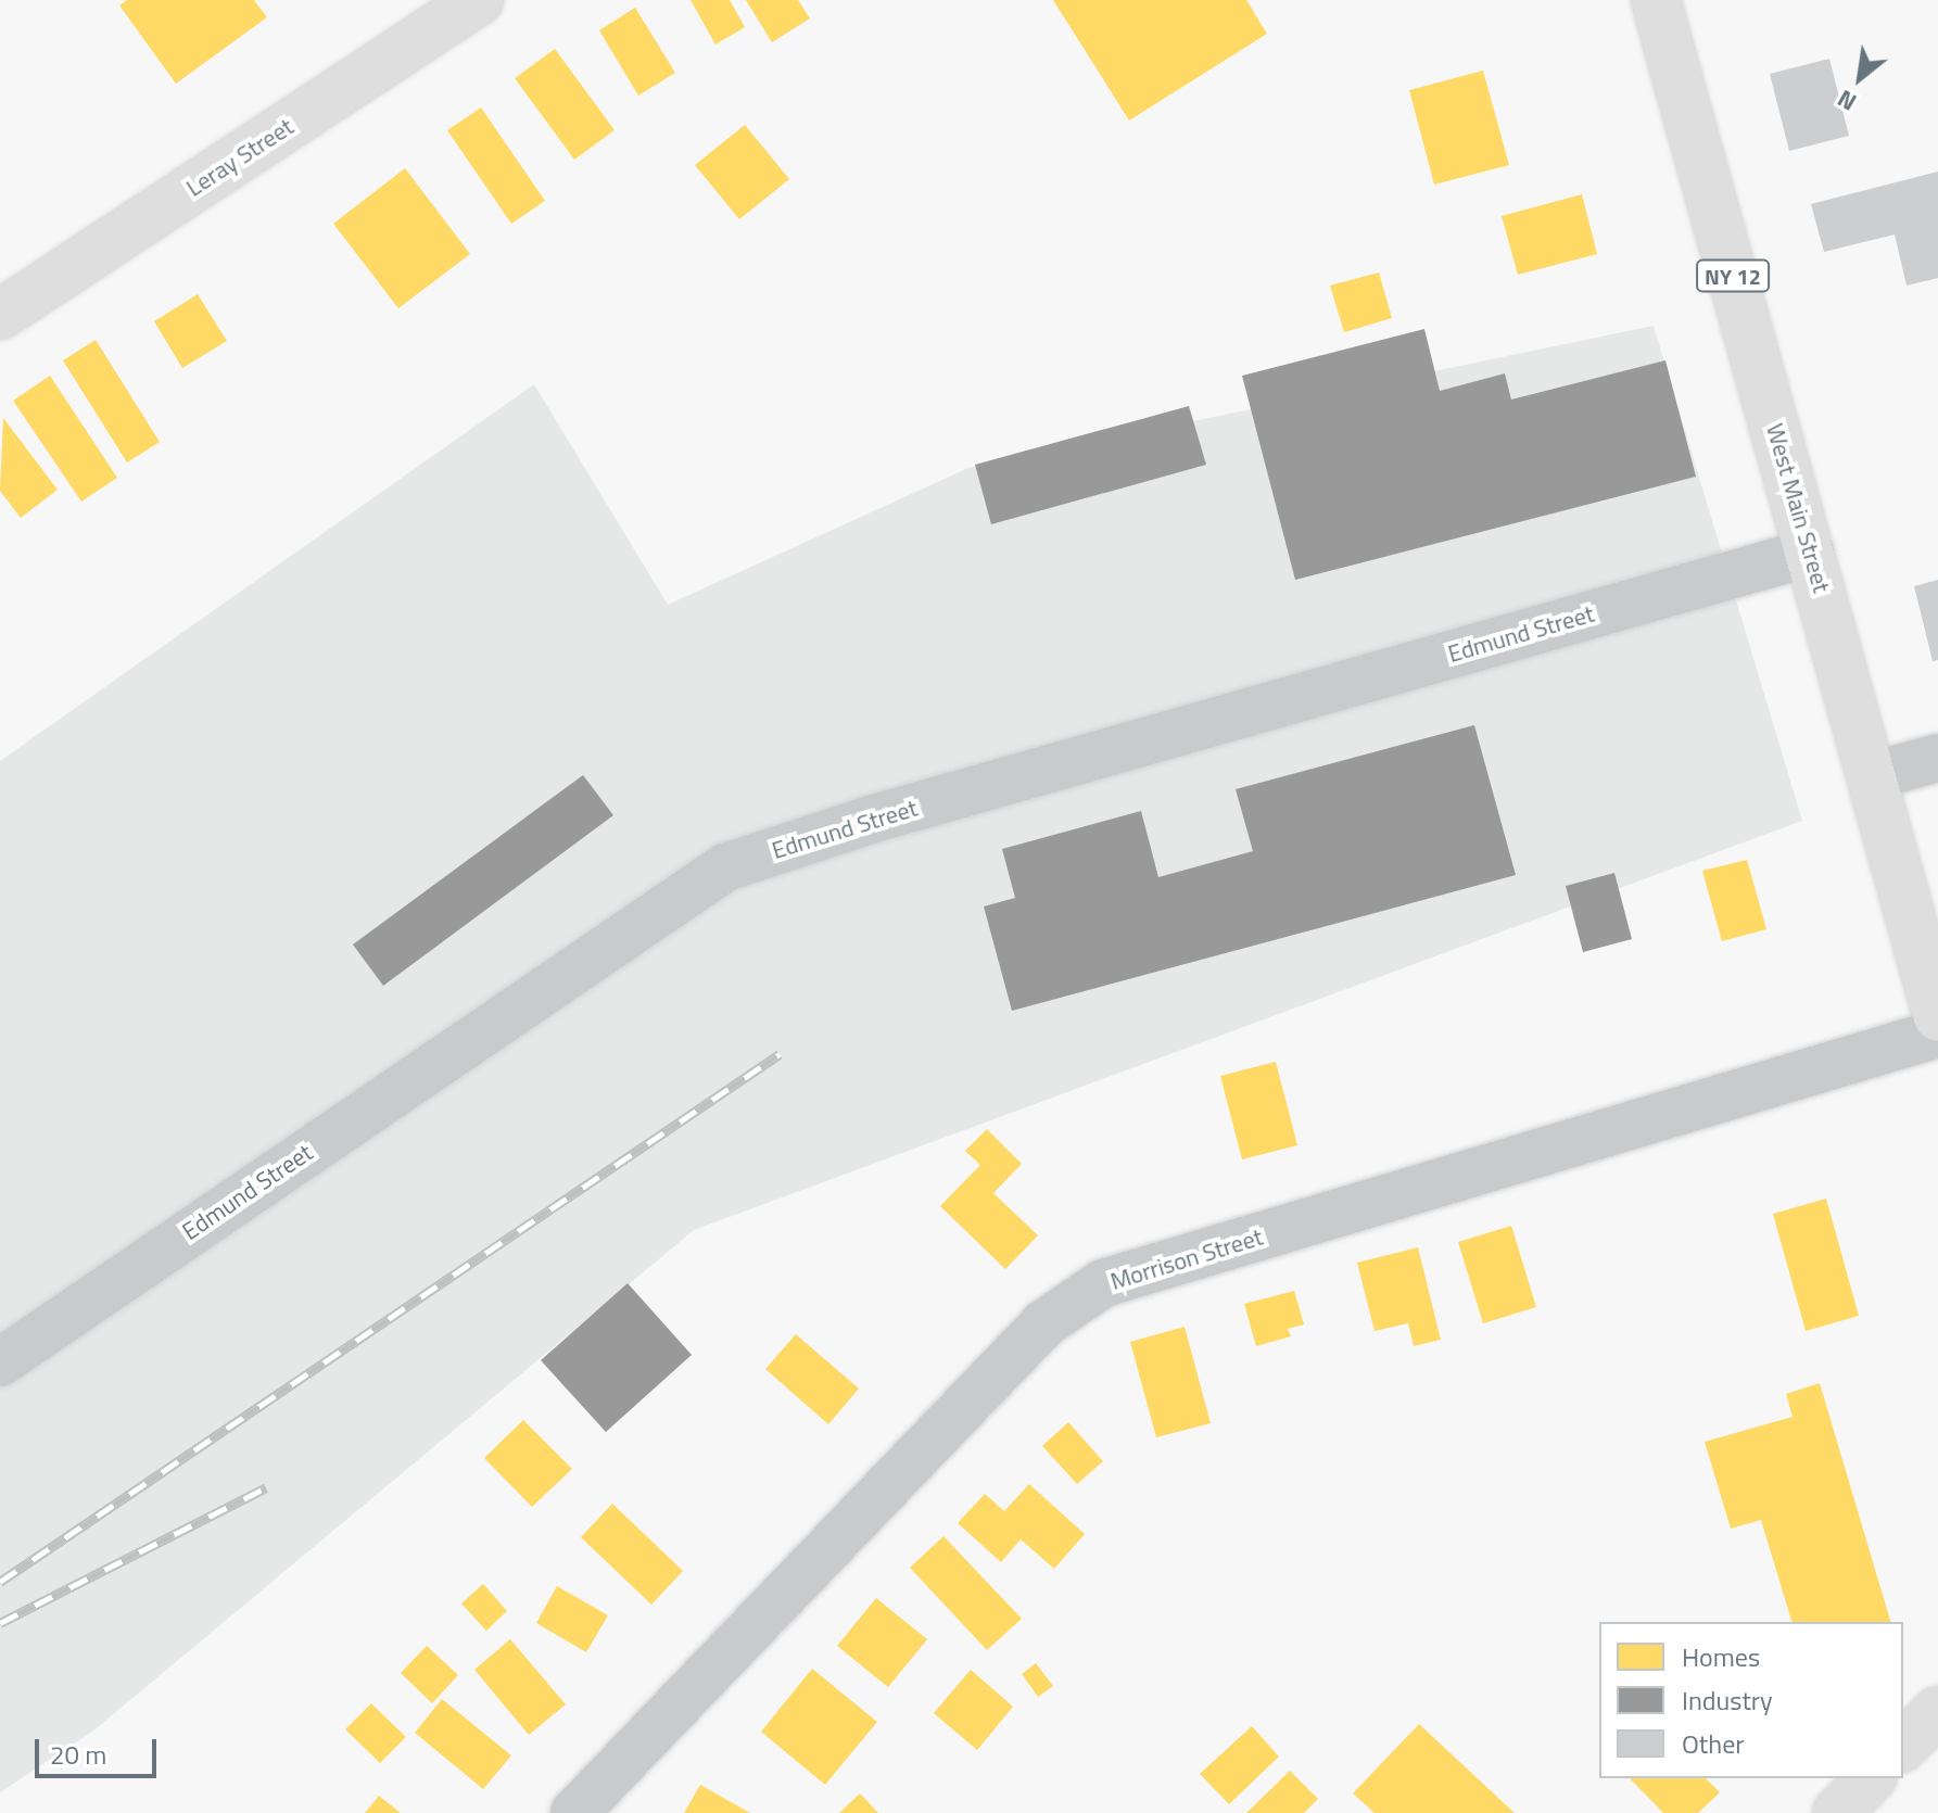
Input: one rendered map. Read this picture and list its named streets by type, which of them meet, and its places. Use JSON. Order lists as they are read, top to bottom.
{
  "streets": {
    "main road": ["Leray Street", "NY 12", "West Main Street"],
    "street": ["Edmund Street", "Morrison Street"]
  },
  "crossings": [
    ["West Main Street", "Edmund Street"]
  ],
  "legend": ["Homes", "Industry", "Other"],
  "scale_bar": "20 m",
  "north": "bottom left"
}
